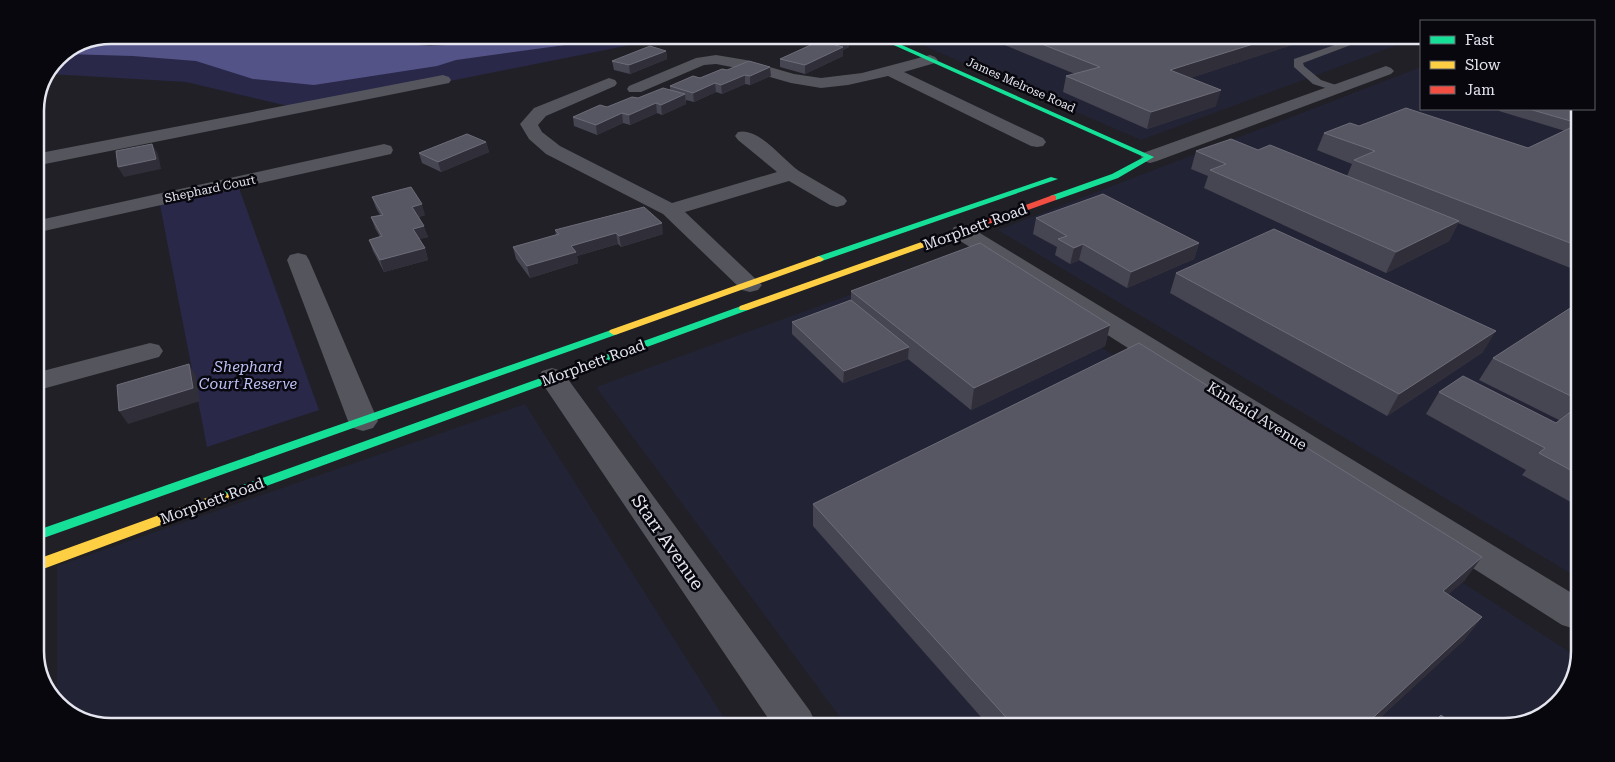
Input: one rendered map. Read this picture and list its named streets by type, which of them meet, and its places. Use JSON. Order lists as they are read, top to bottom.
{
  "streets": {
    "street": [
      "James Melrose Road",
      "Shephard Court",
      "Morphett Road",
      "Kinkaid Avenue",
      "Starr Avenue"
    ]
  },
  "crossings": [
    ["James Melrose Road", "Morphett Road"],
    ["Morphett Road", "Kinkaid Avenue"],
    ["Morphett Road", "Starr Avenue"]
  ],
  "parks": ["Shephard Court Reserve"],
  "legend": ["Fast", "Slow", "Jam"]
}
